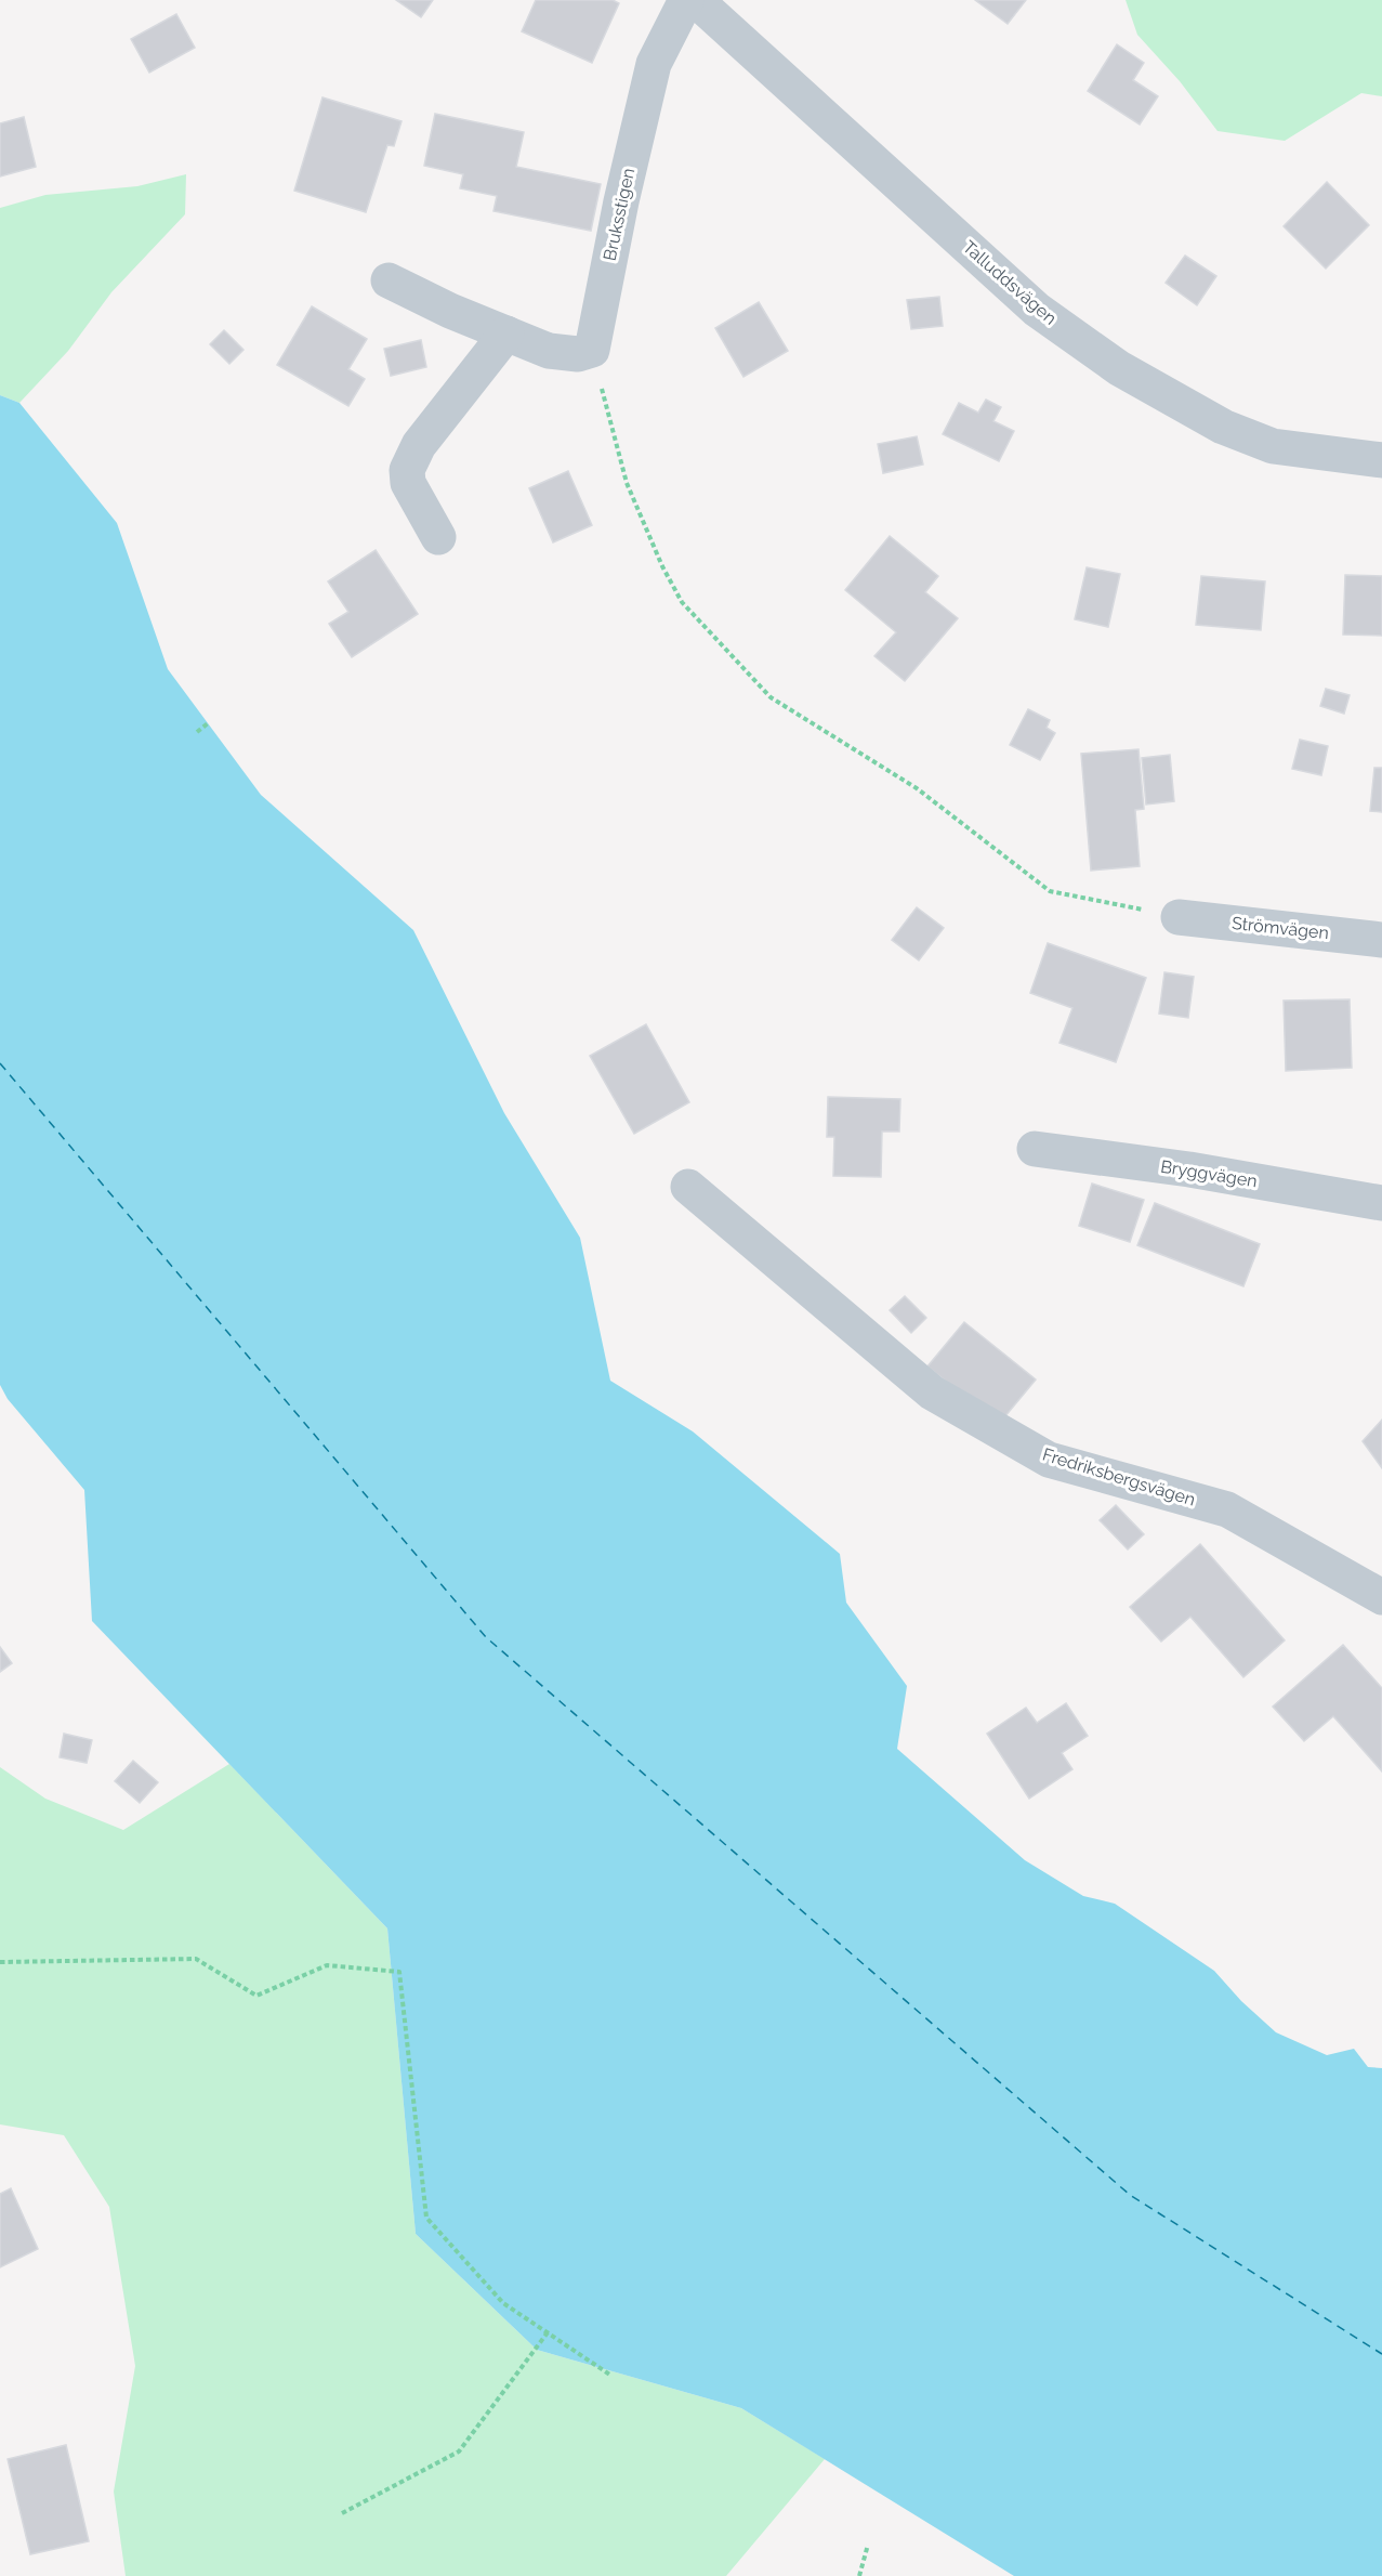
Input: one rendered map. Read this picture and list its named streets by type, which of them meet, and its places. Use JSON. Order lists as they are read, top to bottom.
{
  "streets": {
    "street": [
      "Bruksstigen",
      "Talluddsvägen",
      "Strömvägen",
      "Bryggvägen",
      "Fredriksbergsvägen"
    ]
  }
}
